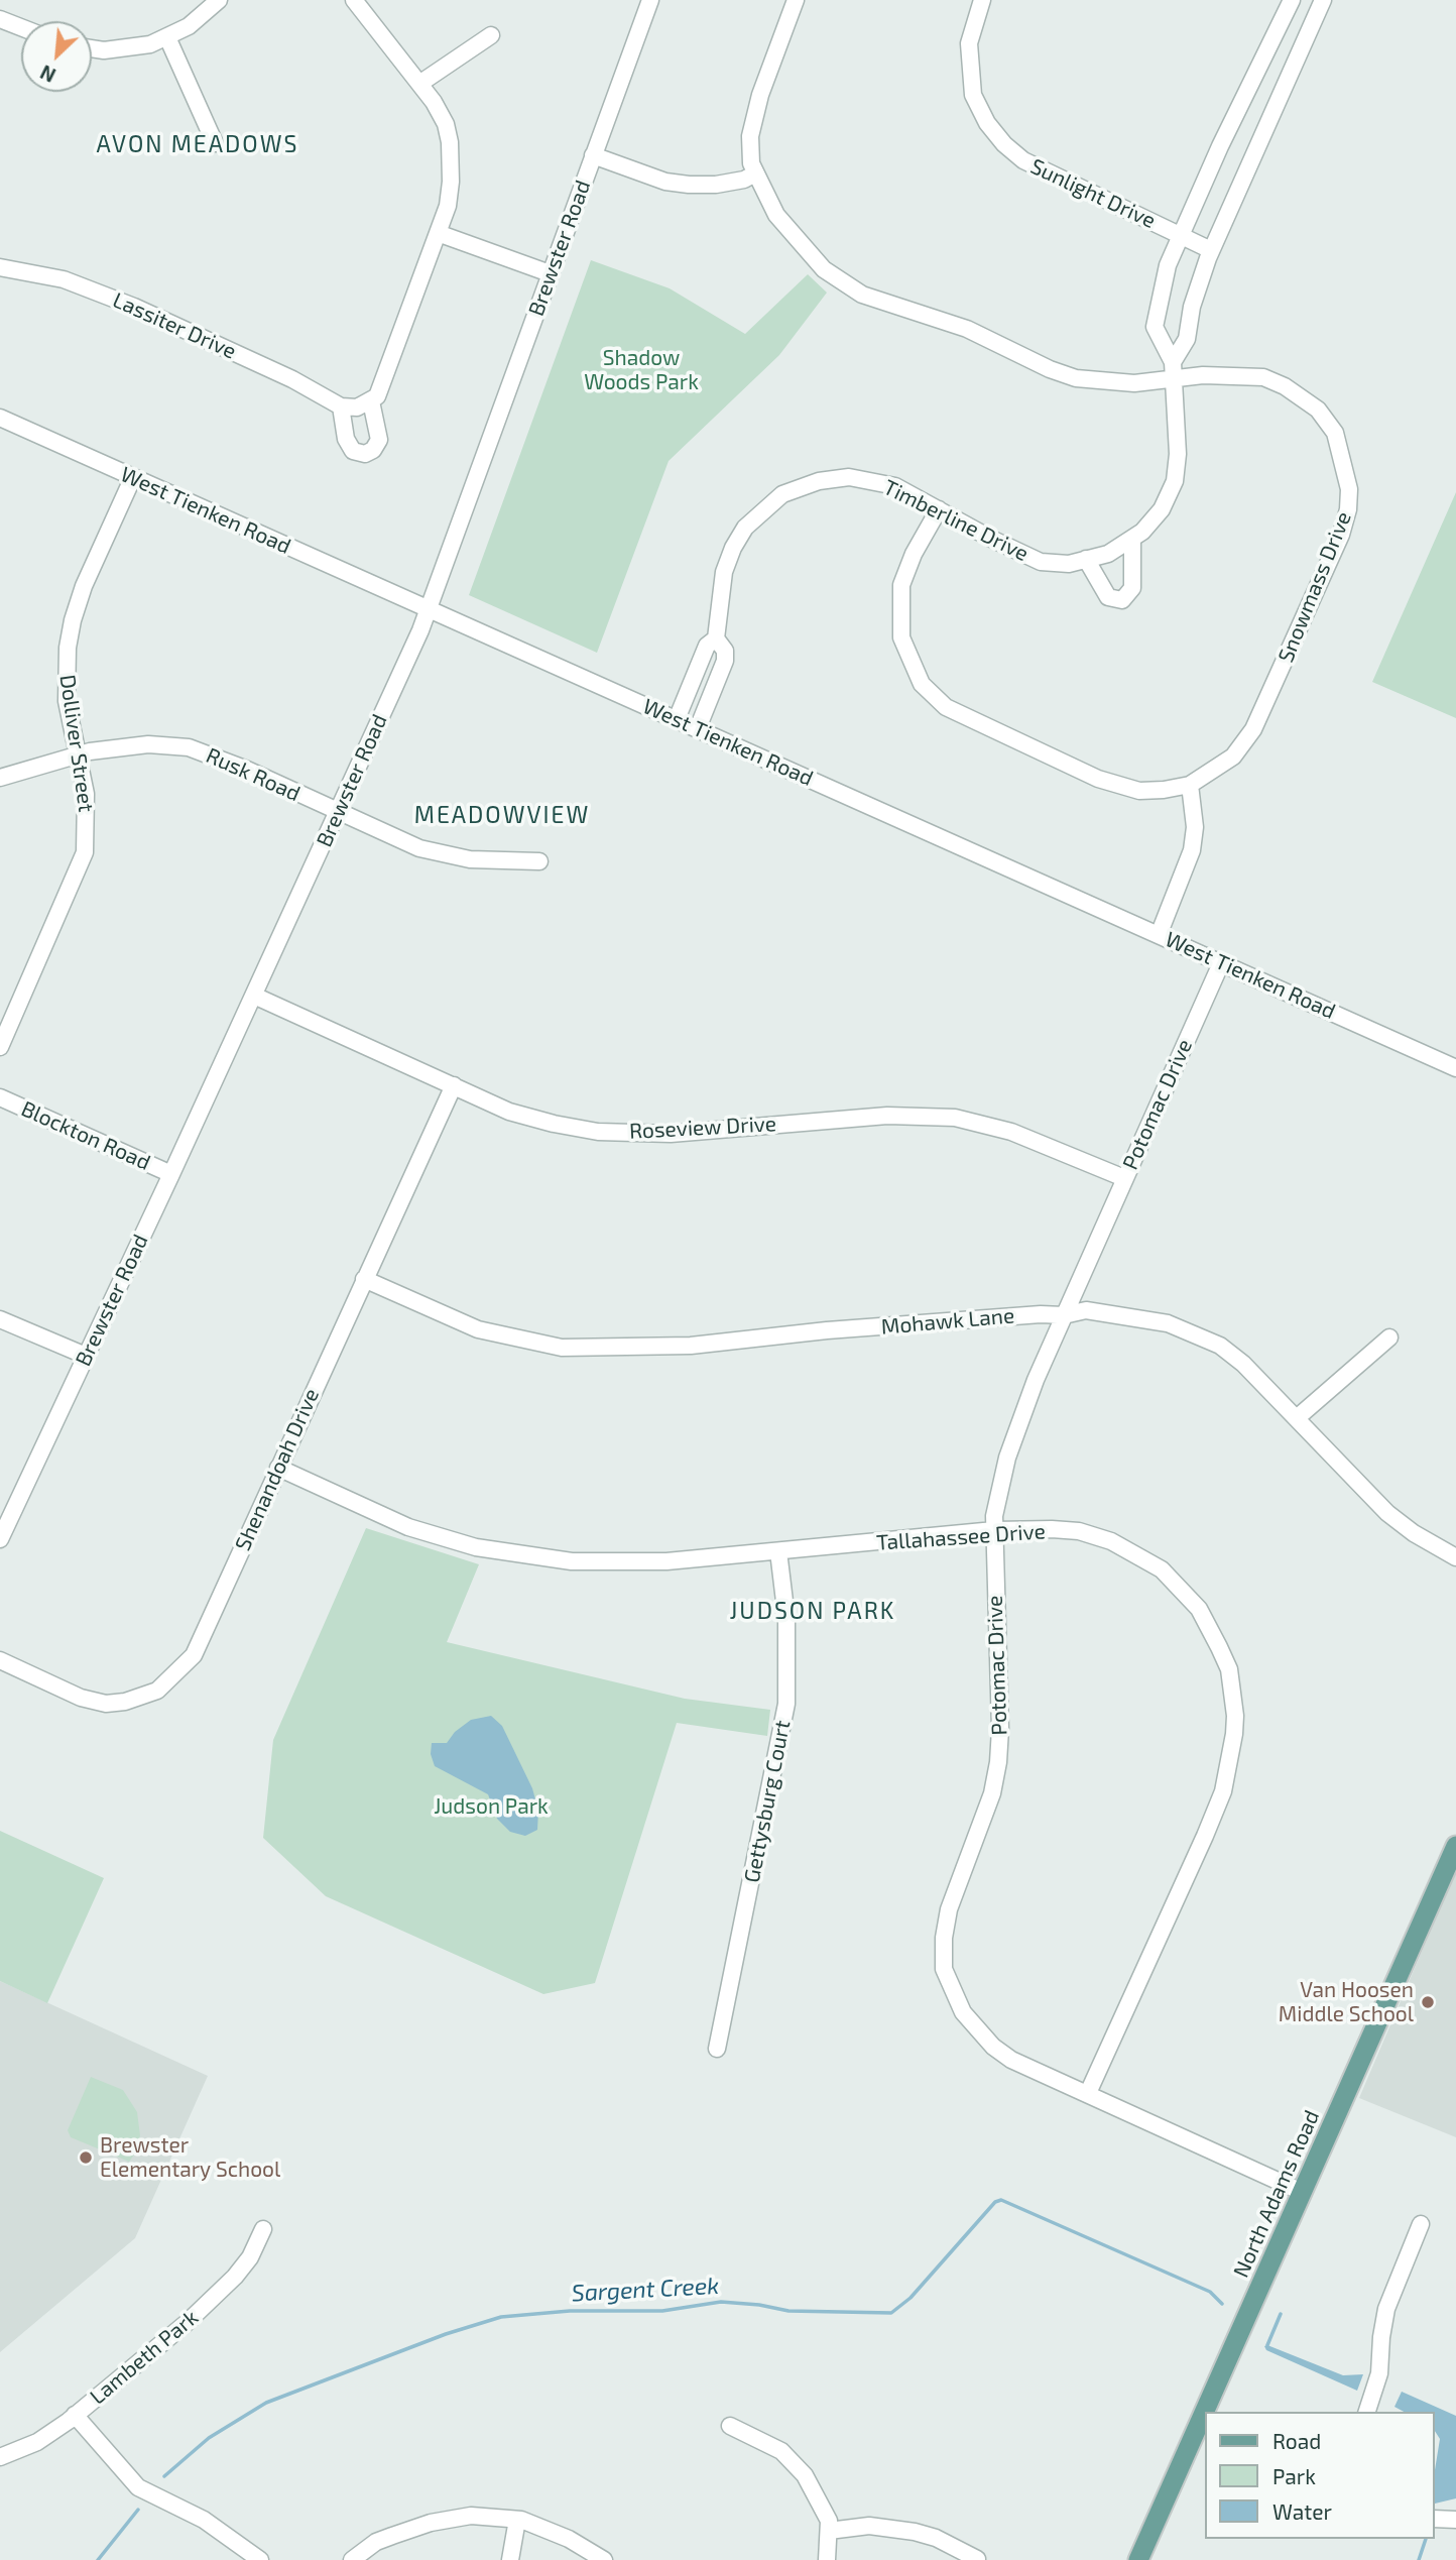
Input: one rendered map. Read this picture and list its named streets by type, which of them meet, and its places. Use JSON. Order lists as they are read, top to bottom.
{
  "streets": {
    "main road": ["North Adams Road"],
    "street": [
      "Sunlight Drive",
      "Brewster Road",
      "Lassiter Drive",
      "West Tienken Road",
      "Timberline Drive",
      "Snowmass Drive",
      "Dolliver Street",
      "Rusk Road",
      "Potomac Drive",
      "Roseview Drive",
      "Blockton Road",
      "Mohawk Lane",
      "Shenandoah Drive",
      "Tallahassee Drive",
      "Gettysburg Court",
      "Lambeth Park"
    ]
  },
  "crossings": [
    ["Sunlight Drive", "Timberline Drive"],
    ["Brewster Road", "West Tienken Road"],
    ["Brewster Road", "Rusk Road"],
    ["Brewster Road", "Roseview Drive"],
    ["Brewster Road", "Blockton Road"],
    ["West Tienken Road", "Timberline Drive"],
    ["West Tienken Road", "Dolliver Street"],
    ["West Tienken Road", "Potomac Drive"],
    ["Timberline Drive", "Snowmass Drive"],
    ["Dolliver Street", "Rusk Road"],
    ["Potomac Drive", "Roseview Drive"],
    ["Potomac Drive", "Mohawk Lane"],
    ["Potomac Drive", "Tallahassee Drive"],
    ["Potomac Drive", "North Adams Road"],
    ["Roseview Drive", "Shenandoah Drive"],
    ["Mohawk Lane", "Shenandoah Drive"],
    ["Shenandoah Drive", "Tallahassee Drive"],
    ["Tallahassee Drive", "Gettysburg Court"]
  ],
  "districts": ["AVON MEADOWS", "MEADOWVIEW", "JUDSON PARK"],
  "water": ["Sargent Creek"],
  "parks": ["Shadow Woods Park", "Judson Park"],
  "places": ["Van Hoosen Middle School", "Brewster Elementary School"],
  "legend": ["Road", "Park", "Water"],
  "north": "bottom left"
}
